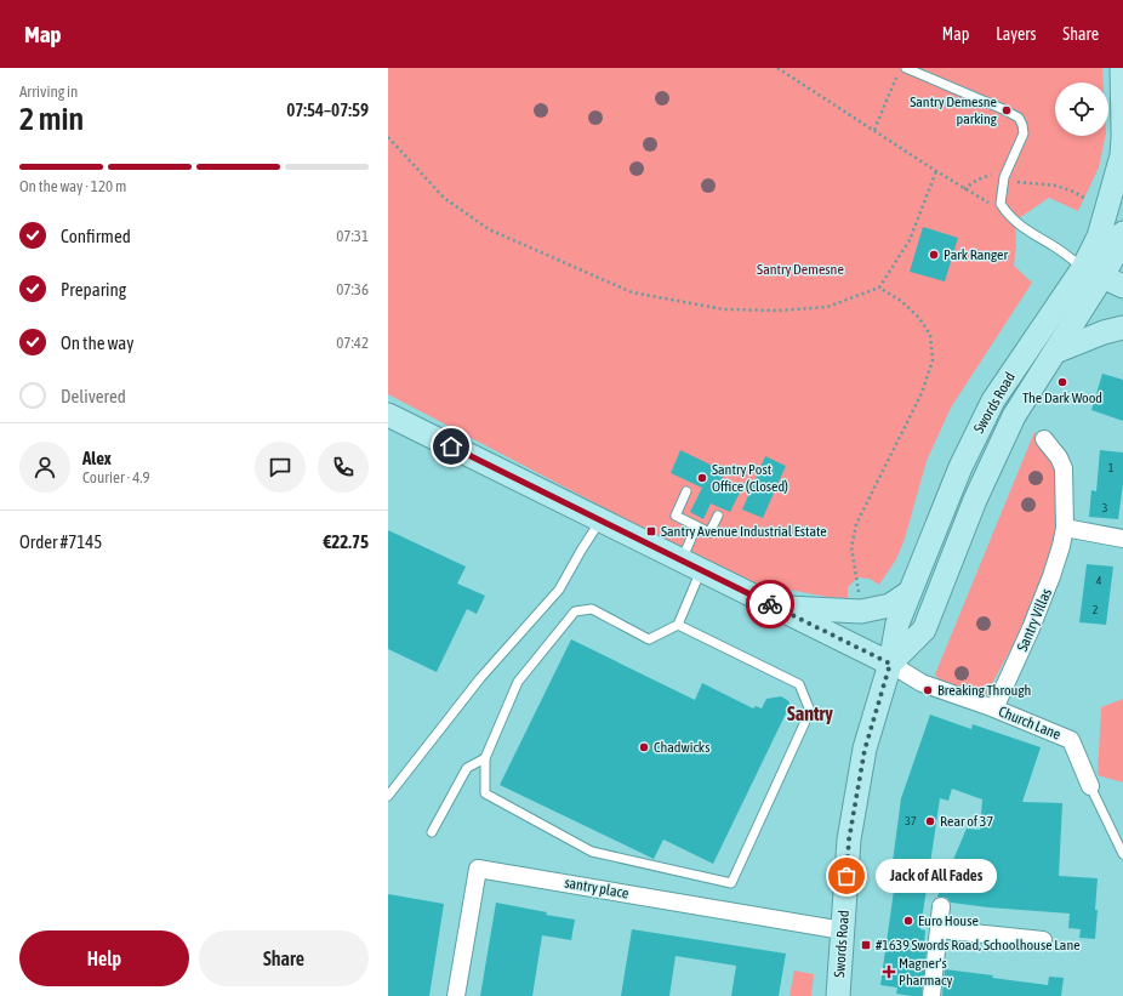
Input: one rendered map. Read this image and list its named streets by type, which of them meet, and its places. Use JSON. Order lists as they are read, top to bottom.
{
  "streets": {
    "main road": ["Swords Road"],
    "street": ["Santry Villas", "Church Lane", "santry place"]
  },
  "crossings": [
    ["Swords Road", "Church Lane"],
    ["Swords Road", "santry place"],
    ["Santry Villas", "Church Lane"]
  ],
  "districts": ["Santry"],
  "parks": ["Santry Demesne"],
  "places": {
    "other": [
      "Santry Demesne parking",
      "Park Ranger",
      "The Dark Wood",
      "Santry Post Office (Closed)",
      "Breaking Through",
      "Chadwicks",
      "Rear of 37",
      "Jack of All Fades",
      "Euro House"
    ],
    "transit": ["Santry Avenue Industrial Estate", "#1639 Swords Road, Schoolhouse Lane"],
    "health": ["Magner's Pharmacy"]
  },
  "house_numbers": [
    "1",
    "3",
    "4",
    "2",
    "37"
  ],
  "page": {
    "header": "Map",
    "nav": ["Map", "Layers", "Share"],
    "heading": ["2 min", "Arriving in", "07:54–07:59"],
    "panel": [
      "Alex",
      "Courier · 4.9",
      "Order #7145",
      "€22.75"
    ],
    "bar": "On the way · 120 m",
    "list": [
      ["Confirmed", "07:31"],
      ["Preparing", "07:36"],
      ["On the way", "07:42"],
      "Delivered"
    ],
    "bubble": "Jack of All Fades",
    "buttons": ["Help", "Share"]
  }
}
